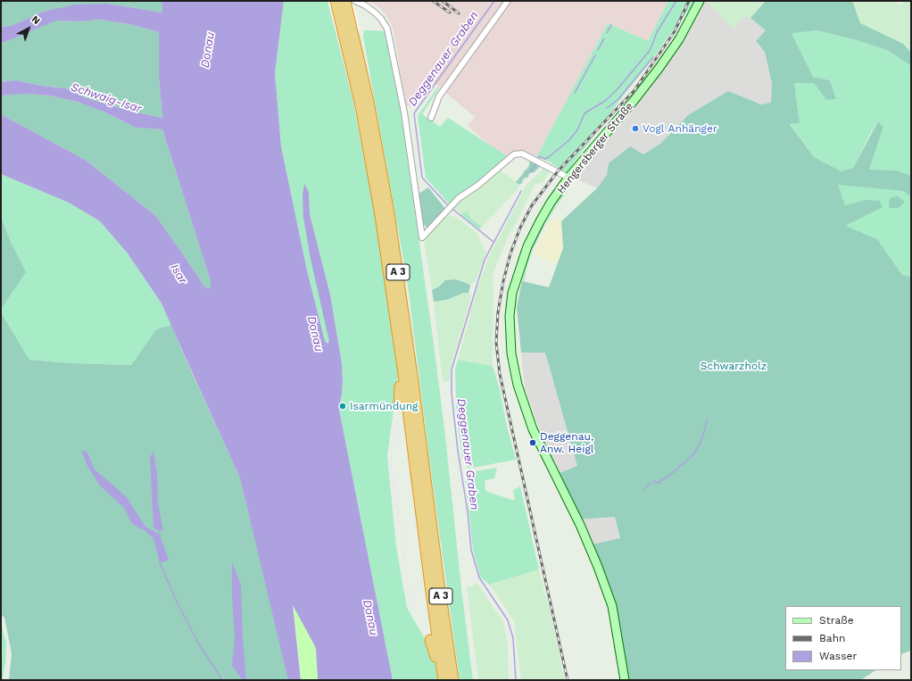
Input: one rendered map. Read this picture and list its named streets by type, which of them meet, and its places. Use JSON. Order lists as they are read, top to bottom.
{
  "streets": {
    "highway": ["A 3"],
    "main road": ["Hengersberger Straße"]
  },
  "water": [
    "Donau",
    "Deggenauer Graben",
    "Schwaig-Isar",
    "Isar"
  ],
  "parks": ["Schwarzholz"],
  "places": ["Vogl Anhänger", "Isarmündung", "Deggenau, Anw. Heigl"],
  "legend": ["Straße", "Bahn", "Wasser"],
  "north": "top right"
}
